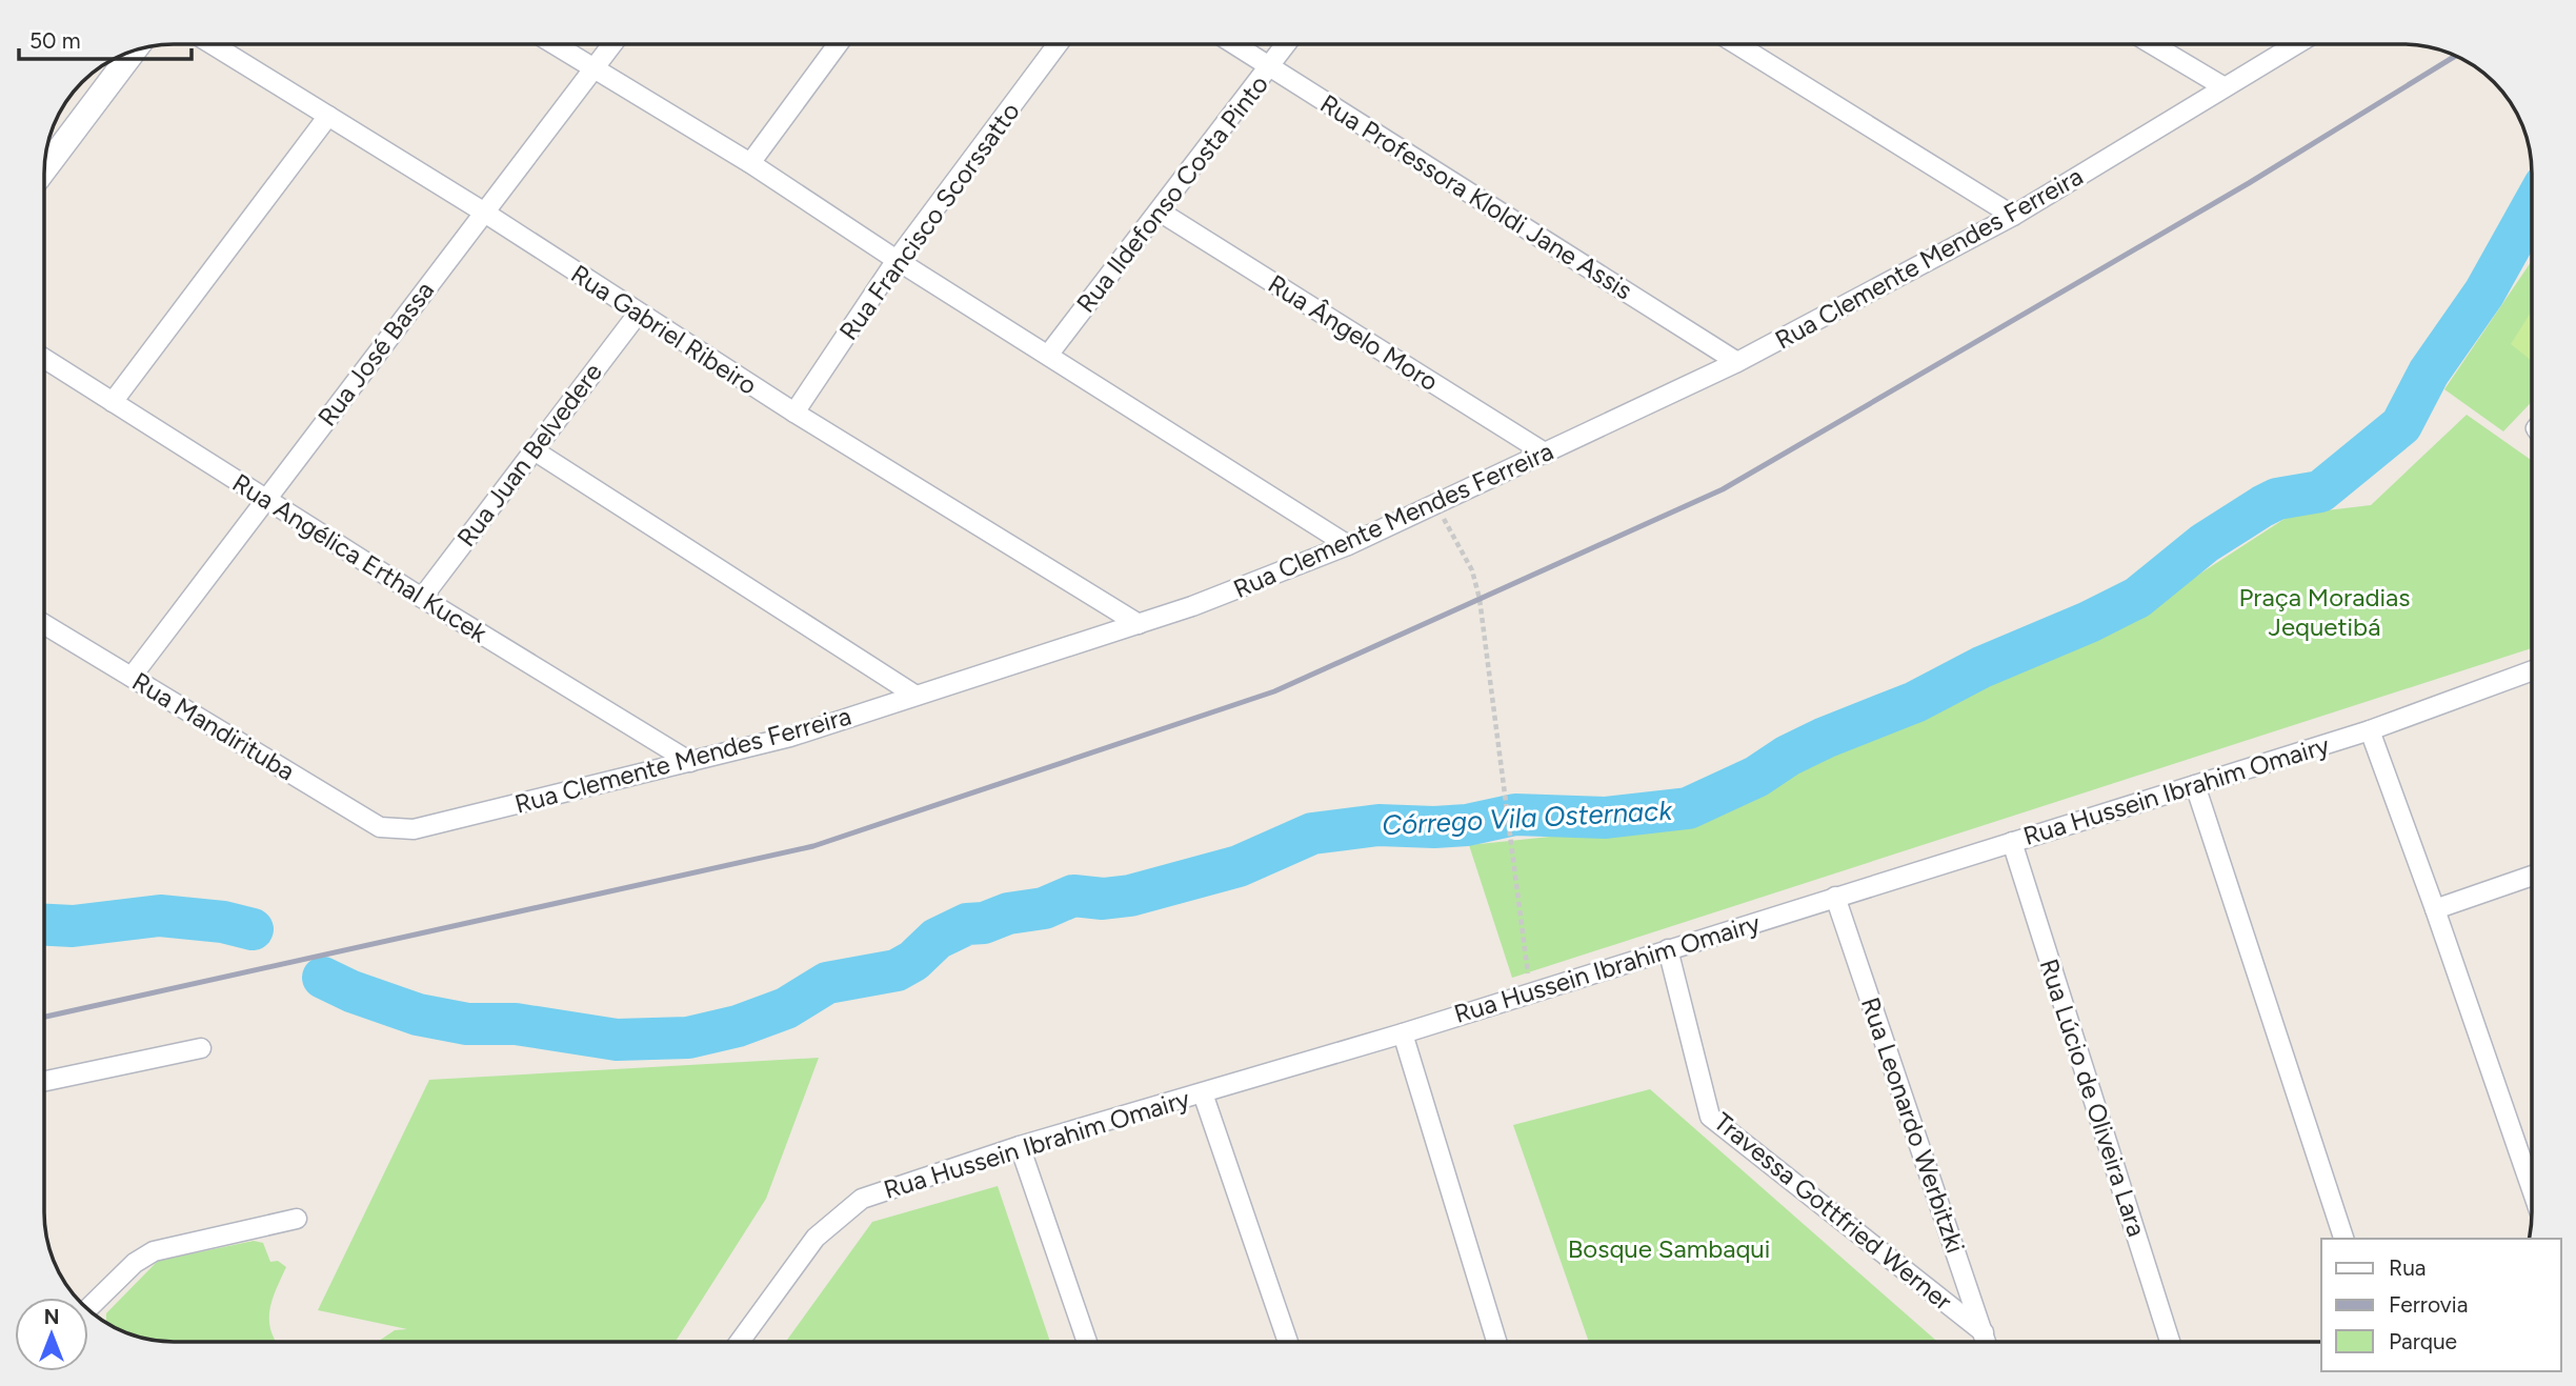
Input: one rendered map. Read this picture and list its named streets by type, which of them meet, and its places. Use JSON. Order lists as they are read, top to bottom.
{
  "streets": {
    "street": [
      "Rua Ildefonso Costa Pinto",
      "Rua Professora Kloldi Jane Assis",
      "Rua Francisco Scorssatto",
      "Rua Clemente Mendes Ferreira",
      "Rua Gabriel Ribeiro",
      "Rua Ângelo Moro",
      "Rua José Bassa",
      "Rua Juan Belvedere",
      "Rua Angélica Erthal Kucek",
      "Rua Mandirituba",
      "Rua Hussein Ibrahim Omairy",
      "Rua Lúcio de Oliveira Lara",
      "Rua Leonardo Werbitzki",
      "Travessa Gottfried Werner"
    ]
  },
  "crossings": [
    ["Rua Ildefonso Costa Pinto", "Rua Professora Kloldi Jane Assis"],
    ["Rua Ildefonso Costa Pinto", "Rua Ângelo Moro"],
    ["Rua Professora Kloldi Jane Assis", "Rua Clemente Mendes Ferreira"],
    ["Rua Francisco Scorssatto", "Rua Gabriel Ribeiro"],
    ["Rua Clemente Mendes Ferreira", "Rua Gabriel Ribeiro"],
    ["Rua Clemente Mendes Ferreira", "Rua Ângelo Moro"],
    ["Rua Clemente Mendes Ferreira", "Rua Angélica Erthal Kucek"],
    ["Rua Clemente Mendes Ferreira", "Rua Mandirituba"],
    ["Rua Gabriel Ribeiro", "Rua José Bassa"],
    ["Rua Gabriel Ribeiro", "Rua Juan Belvedere"],
    ["Rua José Bassa", "Rua Angélica Erthal Kucek"],
    ["Rua José Bassa", "Rua Mandirituba"],
    ["Rua Juan Belvedere", "Rua Angélica Erthal Kucek"],
    ["Rua Hussein Ibrahim Omairy", "Rua Lúcio de Oliveira Lara"],
    ["Rua Hussein Ibrahim Omairy", "Rua Leonardo Werbitzki"],
    ["Rua Hussein Ibrahim Omairy", "Travessa Gottfried Werner"],
    ["Rua Leonardo Werbitzki", "Travessa Gottfried Werner"]
  ],
  "water": ["Córrego Vila Osternack"],
  "parks": ["Praça Moradias Jequetibá", "Bosque Sambaqui"],
  "legend": ["Rua", "Ferrovia", "Parque"],
  "scale_bar": "50 m",
  "north": "top"
}
